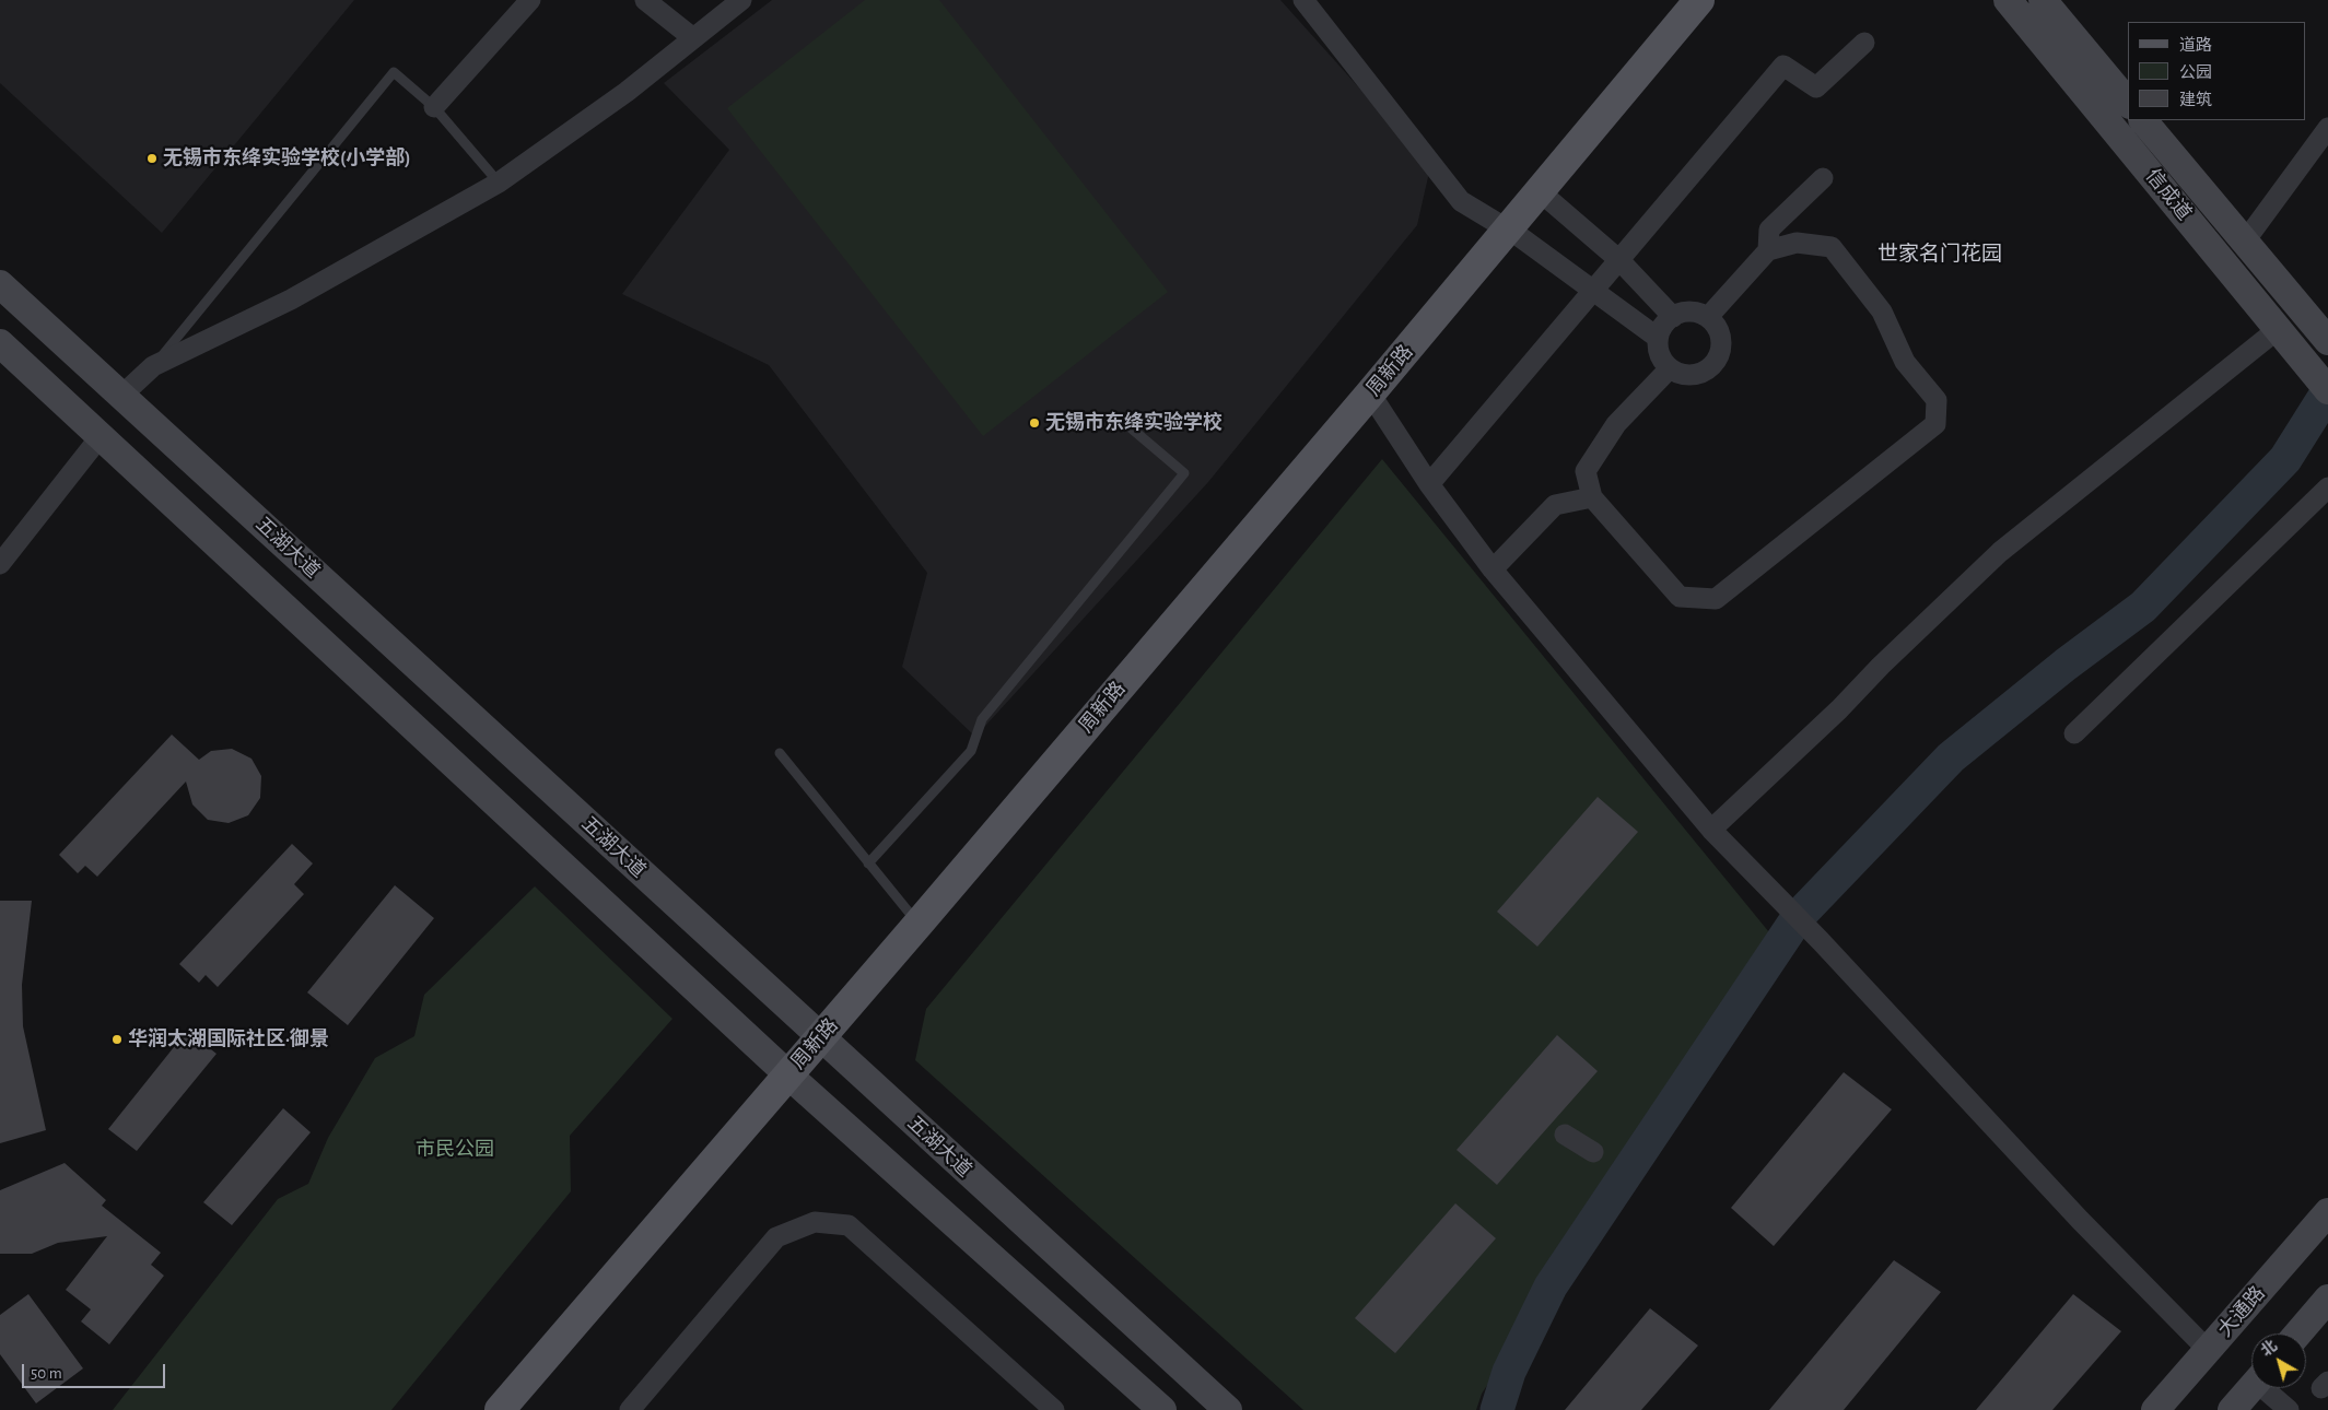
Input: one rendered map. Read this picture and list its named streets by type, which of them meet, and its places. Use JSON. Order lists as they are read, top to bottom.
{
  "streets": {
    "main road": [
      "信成道",
      "周新路",
      "五湖大道",
      "大通路"
    ]
  },
  "crossings": [
    ["周新路", "五湖大道"]
  ],
  "districts": ["世家名门花园"],
  "parks": ["市民公园"],
  "places": ["无锡市东绛实验学校(小学部)", "无锡市东绛实验学校", "华润太湖国际社区·御景"],
  "legend": ["道路", "公园", "建筑"],
  "scale_bar": "50 m",
  "north": "top left"
}
